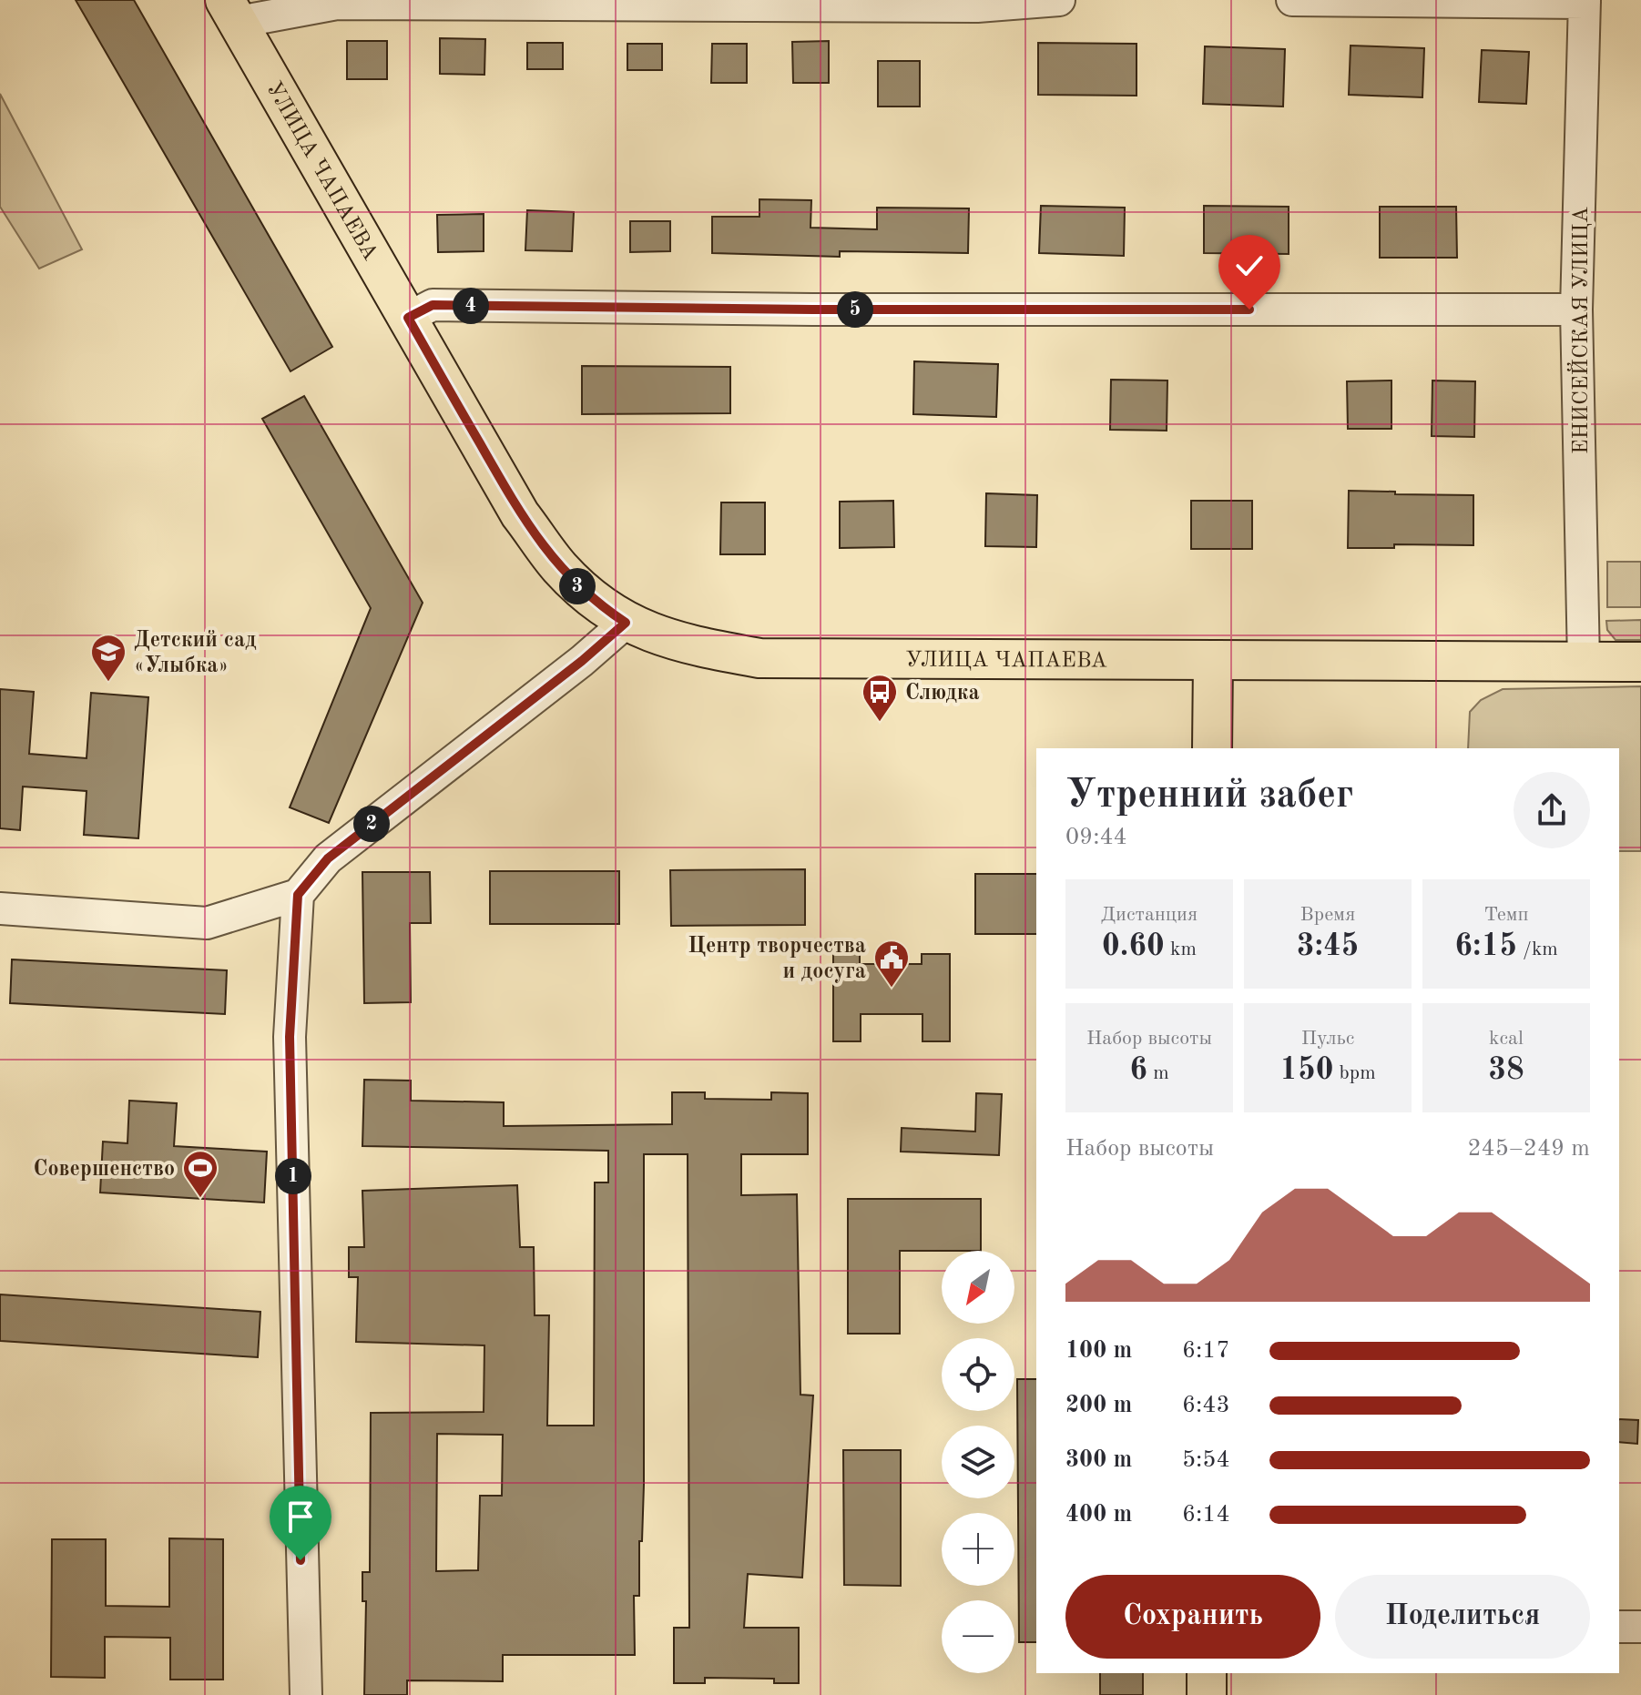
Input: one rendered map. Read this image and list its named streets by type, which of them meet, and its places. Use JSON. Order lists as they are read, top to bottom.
{
  "streets": {
    "main road": ["УЛИЦА ЧАПАЕВА"],
    "street": ["ЕНИСЕЙСКАЯ УЛИЦА"]
  },
  "crossings": [
    ["УЛИЦА ЧАПАЕВА", "ЕНИСЕЙСКАЯ УЛИЦА"]
  ],
  "places": {
    "school or university": ["Детский сад «Улыбка»"],
    "bus stop": ["Слюдка"],
    "public building": ["Центр творчества и досуга"],
    "sports": ["Совершенство"]
  },
  "north": "bottom left",
  "page": {
    "pins": [
      "4",
      "5",
      "3",
      "2",
      "1"
    ],
    "heading": ["Утренний забег", "09:44"],
    "stats": [
      ["Дистанция", "0.60 km"],
      ["Время", "3:45"],
      ["Темп", "6:15 /km"],
      ["Набор высоты", "6 m"],
      ["Пульс", "150 bpm"],
      ["kcal", "38"]
    ],
    "chart": ["Набор высоты", "245–249 m"],
    "map_buttons": ["+", "−"],
    "list": [
      {
        "name": "100 m",
        "note": "6:17"
      },
      {
        "name": "200 m",
        "note": "6:43"
      },
      {
        "name": "300 m",
        "note": "5:54"
      },
      {
        "name": "400 m",
        "note": "6:14"
      }
    ],
    "buttons": ["Сохранить", "Поделиться"]
  }
}
